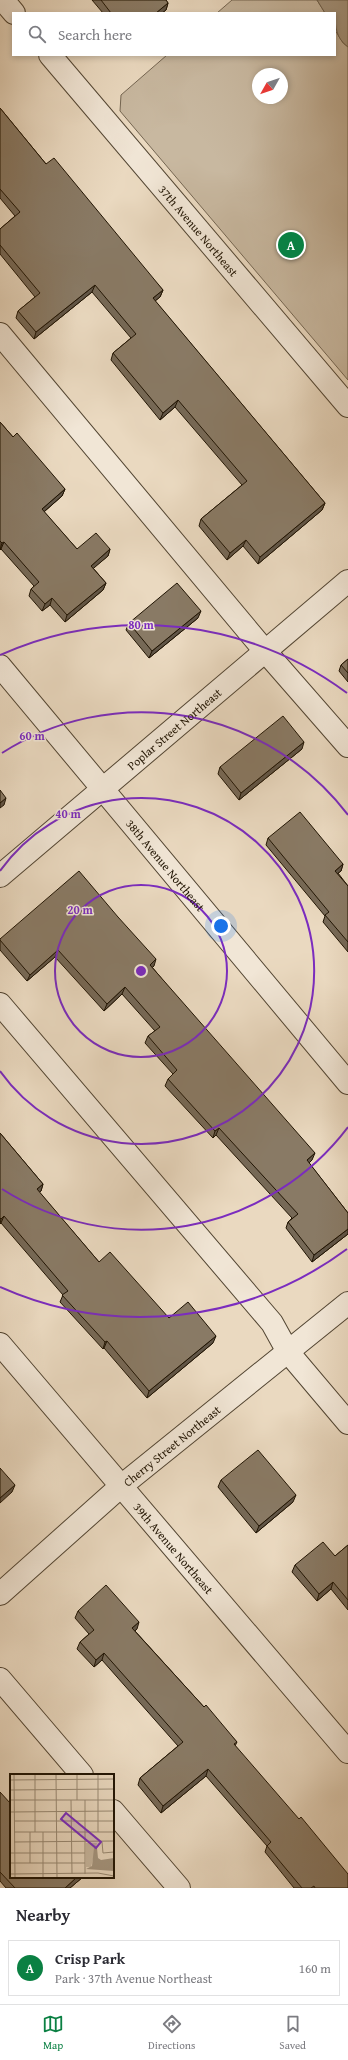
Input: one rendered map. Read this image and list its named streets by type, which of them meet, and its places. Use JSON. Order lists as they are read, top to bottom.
{
  "streets": {
    "street": [
      "37th Avenue Northeast",
      "Poplar Street Northeast",
      "38th Avenue Northeast",
      "Cherry Street Northeast",
      "39th Avenue Northeast"
    ]
  },
  "crossings": [
    ["Poplar Street Northeast", "38th Avenue Northeast"],
    ["Cherry Street Northeast", "39th Avenue Northeast"]
  ],
  "north": "bottom left",
  "page": {
    "search": "Search here",
    "pins": "A",
    "heading": "Nearby",
    "list": [
      {
        "mark": "A",
        "name": "Crisp Park",
        "note": "Park · 37th Avenue Northeast",
        "value": "160 m"
      }
    ],
    "nav": ["Map", "Directions", "Saved"]
  },
  "rings": [
    "80 m",
    "60 m",
    "40 m",
    "20 m"
  ]
}
